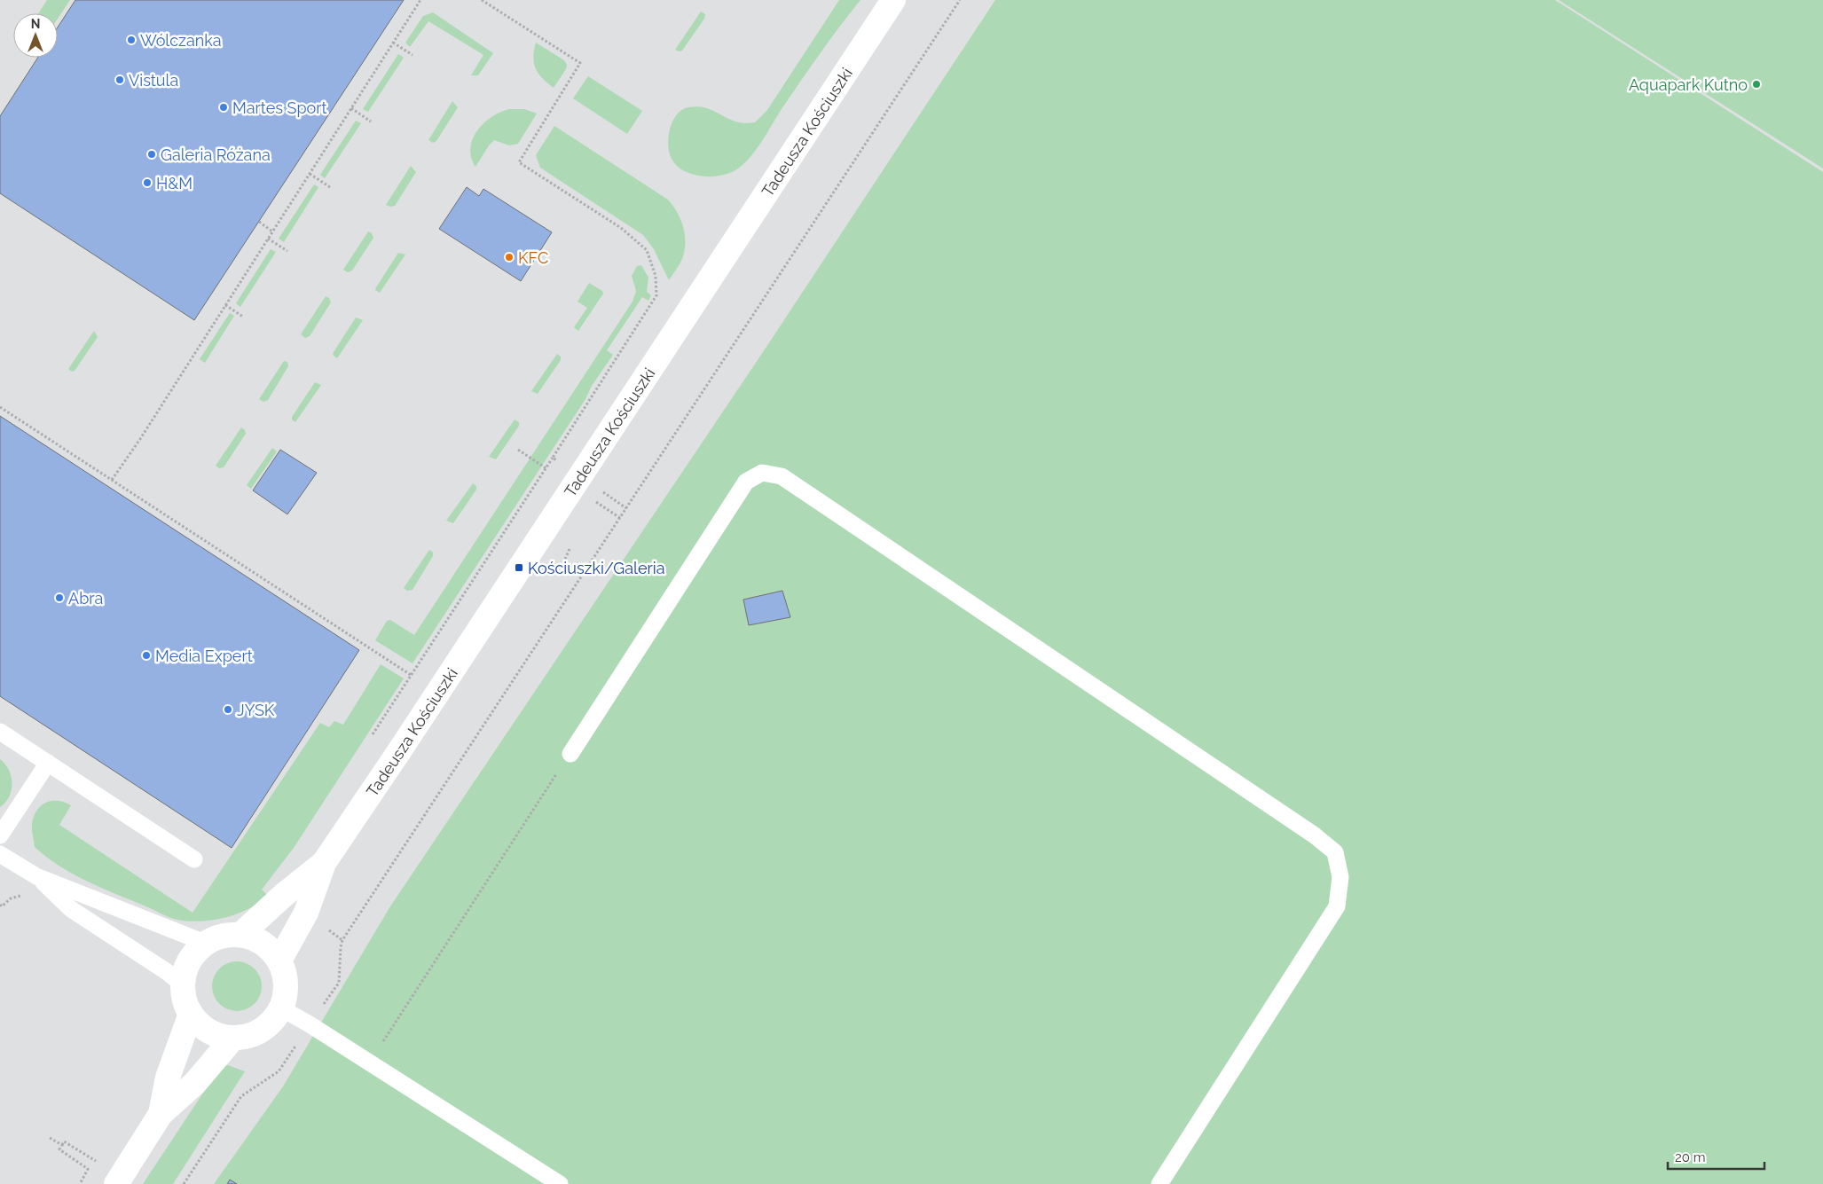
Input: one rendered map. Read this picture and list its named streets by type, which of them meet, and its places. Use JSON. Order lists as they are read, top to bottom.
{
  "streets": {
    "street": ["Tadeusza Kościuszki"]
  },
  "places": {
    "other": [
      "Wólczanka",
      "Vistula",
      "Aquapark Kutno",
      "Martes Sport",
      "Galeria Różana",
      "H&M",
      "KFC",
      "Abra",
      "Media Expert",
      "JYSK"
    ],
    "transit": ["Kościuszki/Galeria"]
  },
  "scale_bar": "20 m",
  "north": "top"
}
